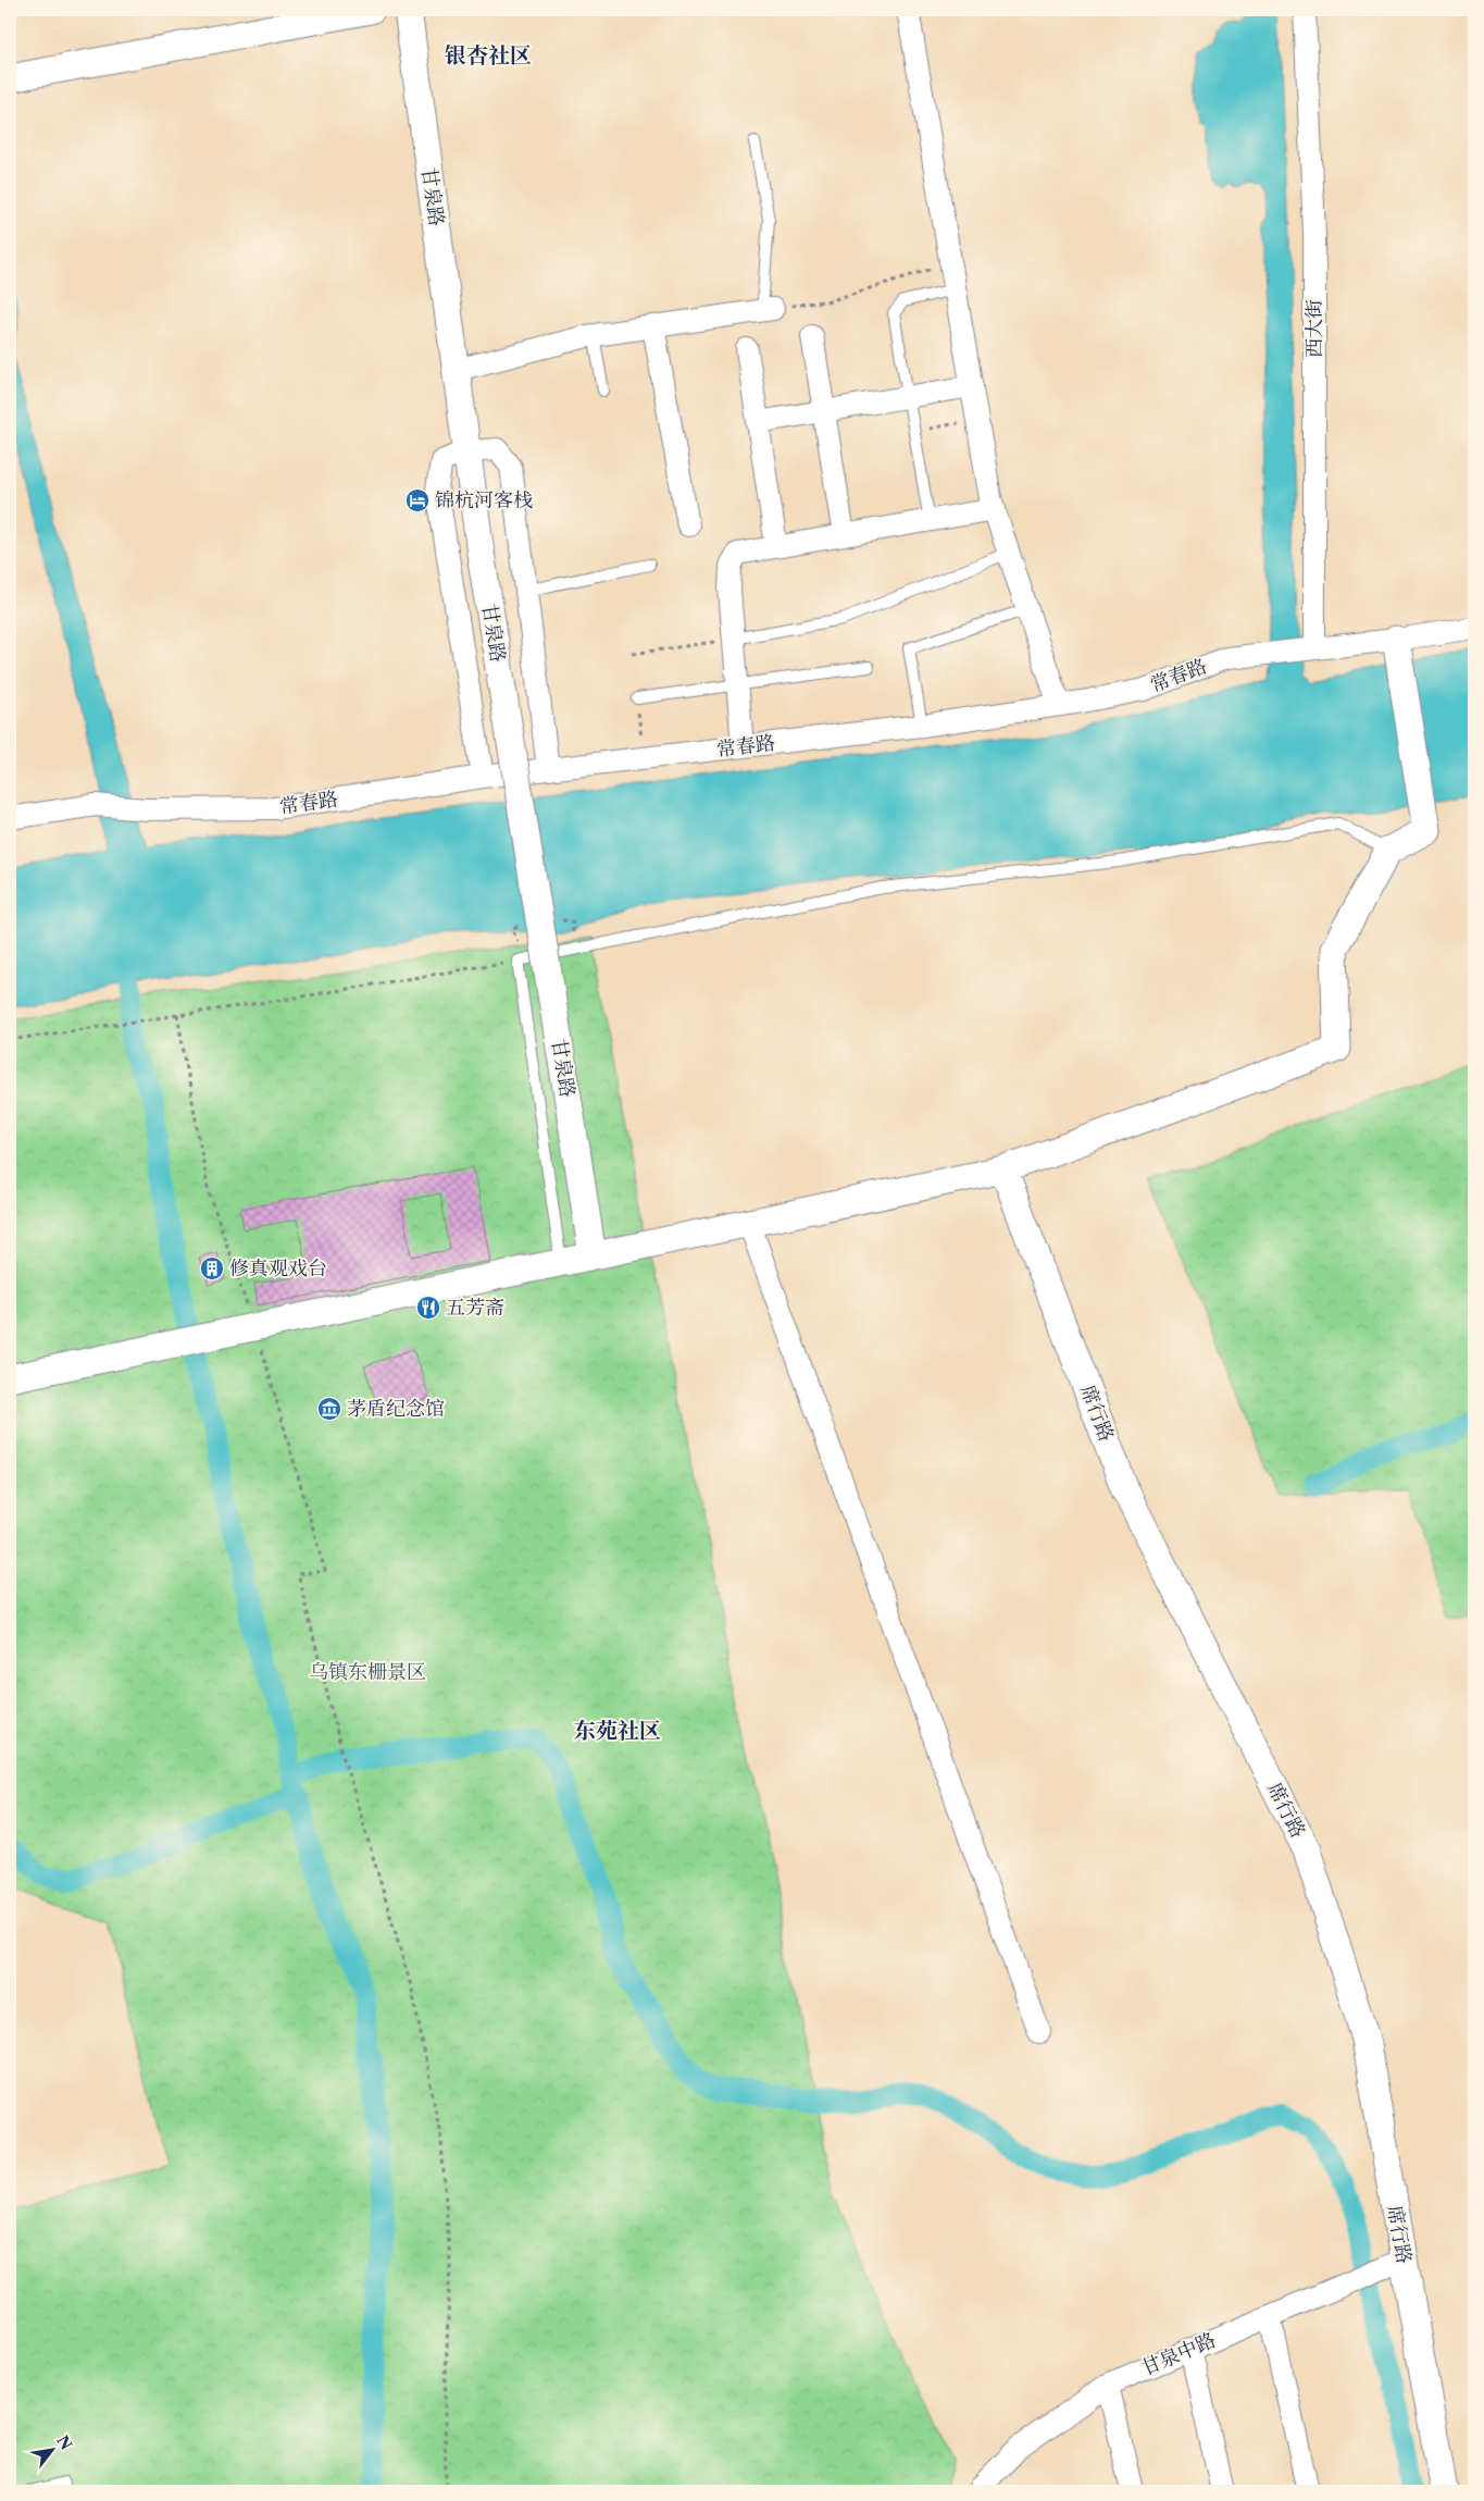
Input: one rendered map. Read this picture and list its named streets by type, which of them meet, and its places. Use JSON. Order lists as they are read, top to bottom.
{
  "streets": {
    "street": [
      "甘泉路",
      "西大街",
      "常春路",
      "席行路",
      "甘泉中路"
    ]
  },
  "crossings": [
    ["西大街", "常春路"],
    ["席行路", "甘泉中路"]
  ],
  "districts": ["银杏社区", "东苑社区"],
  "parks": ["乌镇东栅景区"],
  "places": {
    "hotel": ["锦杭河客栈"],
    "building": ["修真观戏台"],
    "restaurant": ["五芳斋"],
    "museum": ["茅盾纪念馆"]
  },
  "north": "top right"
}
